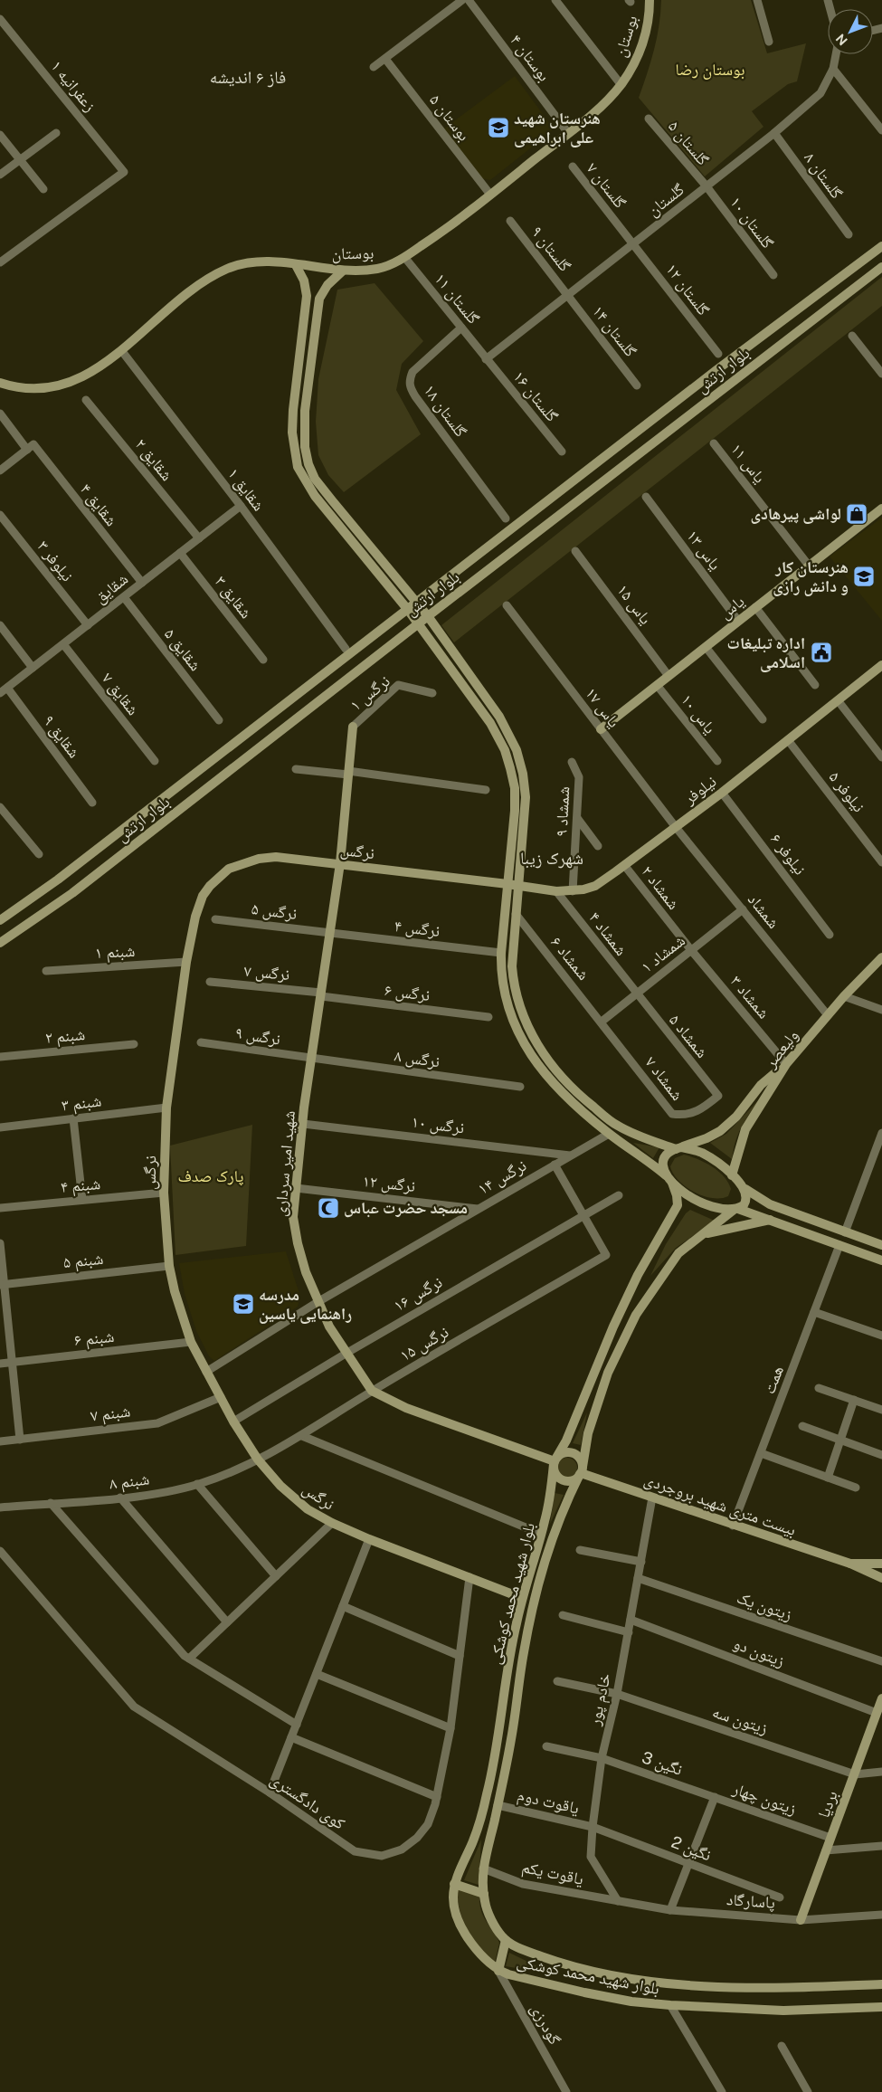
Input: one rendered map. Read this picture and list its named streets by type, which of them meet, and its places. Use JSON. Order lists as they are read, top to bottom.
{
  "streets": {
    "main road": [
      "بوستان",
      "بلوار ارتش",
      "یاس",
      "نیلوفر",
      "نرگس",
      "ولیعصر",
      "شهید امیر سرداری",
      "بیست متری شهید بروجردی",
      "بلوار شهید محمد کوشکی",
      "بردیا"
    ],
    "street": [
      "بوستان ۴",
      "زعفرانیه ۱",
      "بوستان ۵",
      "گلستان ۵",
      "گلستان ۸",
      "گلستان ۷",
      "گلستان",
      "گلستان ۱۰",
      "گلستان ۹",
      "گلستان ۱۲",
      "گلستان ۱۱",
      "گلستان ۱۴",
      "گلستان ۱۶",
      "گلستان ۱۸",
      "شقایق ۲",
      "یاس ۱۱",
      "شقایق ۱",
      "شقایق ۴",
      "یاس ۱۳",
      "نیلوفر ۳",
      "شقایق",
      "شقایق ۳",
      "یاس ۱۵",
      "شقایق ۵",
      "نرگس ۱",
      "شقایق ۷",
      "یاس ۱۷",
      "یاس ۱۰",
      "شقایق ۹",
      "نیلوفر ۵",
      "شمشاد ۹",
      "نیلوفر ۶",
      "شمشاد ۲",
      "نرگس ۵",
      "شمشاد",
      "نرگس ۴",
      "شمشاد ۴",
      "شبنم ۱",
      "شمشاد ۱",
      "شمشاد ۶",
      "نرگس ۷",
      "نرگس ۶",
      "شمشاد ۳",
      "شبنم ۲",
      "نرگس ۹",
      "شمشاد ۵",
      "نرگس ۸",
      "شمشاد ۷",
      "شبنم ۳",
      "نرگس ۱۰",
      "نرگس ۱۴",
      "نرگس ۱۲",
      "شبنم ۴",
      "شبنم ۵",
      "نرگس ۱۶",
      "شبنم ۶",
      "نرگس ۱۵",
      "همت",
      "شبنم ۷",
      "شبنم ۸",
      "زیتون یک",
      "زیتون دو",
      "خادم پور",
      "زیتون سه",
      "نگین 3",
      "زیتون چهار",
      "کوی دادگستری",
      "یاقوت دوم",
      "نگین 2",
      "یاقوت یکم",
      "پاسارگاد",
      "گودرزی"
    ]
  },
  "crossings": [
    ["بوستان", "بوستان ۴"],
    ["بوستان", "بوستان ۵"],
    ["بوستان", "گلستان ۱۱"],
    ["بوستان", "شقایق ۱"],
    ["گلستان ۵", "گلستان"],
    ["گلستان ۵", "گلستان ۱۰"],
    ["گلستان ۸", "گلستان"],
    ["گلستان ۷", "گلستان"],
    ["گلستان ۷", "گلستان ۱۲"],
    ["گلستان", "گلستان ۱۰"],
    ["گلستان", "گلستان ۹"],
    ["گلستان", "گلستان ۱۲"],
    ["گلستان", "گلستان ۱۱"],
    ["گلستان", "گلستان ۱۴"],
    ["گلستان", "گلستان ۱۶"],
    ["گلستان ۹", "گلستان ۱۴"],
    ["گلستان ۱۱", "گلستان ۱۶"],
    ["گلستان ۱۱", "گلستان ۱۸"],
    ["شقایق ۲", "شقایق"],
    ["یاس ۱۱", "یاس"],
    ["شقایق ۱", "شقایق"],
    ["شقایق ۴", "شقایق"],
    ["یاس ۱۳", "یاس"],
    ["نیلوفر ۳", "شقایق"],
    ["شقایق", "شقایق ۳"],
    ["شقایق", "شقایق ۵"],
    ["شقایق", "شقایق ۷"],
    ["شقایق", "شقایق ۹"],
    ["یاس ۱۵", "یاس"],
    ["یاس", "یاس ۱۷"],
    ["یاس", "یاس ۱۰"],
    ["نرگس ۱", "شهید امیر سرداری"],
    ["یاس ۱۷", "نیلوفر"],
    ["یاس ۱۷", "شمشاد"],
    ["نیلوفر", "نیلوفر ۵"],
    ["نیلوفر", "شمشاد ۹"],
    ["نیلوفر", "نرگس"],
    ["نیلوفر", "نیلوفر ۶"],
    ["نیلوفر", "شمشاد ۲"],
    ["نیلوفر", "شمشاد"],
    ["نیلوفر", "شمشاد ۴"],
    ["نرگس", "شبنم ۱"],
    ["نرگس", "شبنم ۳"],
    ["نرگس", "شهید امیر سرداری"],
    ["نرگس", "نرگس ۱۴"],
    ["نرگس", "شبنم ۴"],
    ["نرگس", "شبنم ۵"],
    ["نرگس", "نرگس ۱۶"],
    ["نرگس", "شبنم ۶"],
    ["نرگس", "نرگس ۱۵"],
    ["نرگس", "شبنم ۷"],
    ["نرگس", "شبنم ۸"],
    ["نرگس", "بلوار شهید محمد کوشکی"],
    ["نرگس", "کوی دادگستری"],
    ["شمشاد ۲", "شمشاد ۱"],
    ["شمشاد ۲", "شمشاد ۳"],
    ["نرگس ۵", "نرگس ۴"],
    ["نرگس ۵", "شهید امیر سرداری"],
    ["شمشاد", "شمشاد ۱"],
    ["شمشاد", "ولیعصر"],
    ["نرگس ۴", "شهید امیر سرداری"],
    ["شمشاد ۴", "شمشاد ۱"],
    ["شمشاد ۴", "شمشاد ۵"],
    ["شمشاد ۱", "شمشاد ۶"],
    ["شمشاد ۱", "شمشاد ۳"],
    ["شمشاد ۱", "شمشاد ۵"],
    ["شمشاد ۱", "شمشاد ۷"],
    ["شمشاد ۶", "شمشاد ۷"],
    ["نرگس ۷", "نرگس ۶"],
    ["نرگس ۷", "شهید امیر سرداری"],
    ["نرگس ۶", "شهید امیر سرداری"],
    ["شمشاد ۳", "ولیعصر"],
    ["نرگس ۹", "نرگس ۸"],
    ["نرگس ۹", "شهید امیر سرداری"],
    ["شمشاد ۵", "شمشاد ۷"],
    ["نرگس ۸", "شهید امیر سرداری"],
    ["نرگس ۱۰", "شهید امیر سرداری"],
    ["نرگس ۱۰", "نرگس ۱۴"],
    ["شهید امیر سرداری", "نرگس ۱۴"],
    ["شهید امیر سرداری", "نرگس ۱۲"],
    ["شهید امیر سرداری", "نرگس ۱۶"],
    ["شهید امیر سرداری", "نرگس ۱۵"],
    ["شهید امیر سرداری", "بیست متری شهید بروجردی"],
    ["شهید امیر سرداری", "بلوار شهید محمد کوشکی"],
    ["نرگس ۱۴", "نرگس ۱۲"],
    ["نرگس ۱۶", "نرگس ۱۵"],
    ["نرگس ۱۵", "شبنم ۸"],
    ["همت", "بیست متری شهید بروجردی"],
    ["بیست متری شهید بروجردی", "بلوار شهید محمد کوشکی"],
    ["بیست متری شهید بروجردی", "خادم پور"],
    ["بلوار شهید محمد کوشکی", "یاقوت دوم"],
    ["بلوار شهید محمد کوشکی", "یاقوت یکم"],
    ["بلوار شهید محمد کوشکی", "گودرزی"],
    ["زیتون یک", "خادم پور"],
    ["زیتون دو", "خادم پور"],
    ["زیتون دو", "بردیا"],
    ["خادم پور", "زیتون سه"],
    ["خادم پور", "نگین 3"],
    ["خادم پور", "یاقوت دوم"],
    ["خادم پور", "نگین 2"],
    ["خادم پور", "یاقوت یکم"],
    ["خادم پور", "پاسارگاد"],
    ["زیتون سه", "بردیا"],
    ["نگین 3", "زیتون چهار"],
    ["زیتون چهار", "بردیا"],
    ["یاقوت دوم", "نگین 2"],
    ["بردیا", "پاسارگاد"],
    ["یاقوت یکم", "پاسارگاد"]
  ],
  "districts": ["فاز ۶ اندیشه", "شهرک زیبا"],
  "parks": ["بوستان رضا", "پارک صدف"],
  "places": {
    "school or university": ["هنرستان شهید علی ابراهیمی", "هنرستان کار و دانش رازی", "مدرسه راهنمایی یاسین"],
    "shop": ["لواشی پیرهادی"],
    "public building": ["اداره تبلیغات اسلامی"],
    "mosque": ["مسجد حضرت عباس"]
  },
  "north": "bottom left"
}
